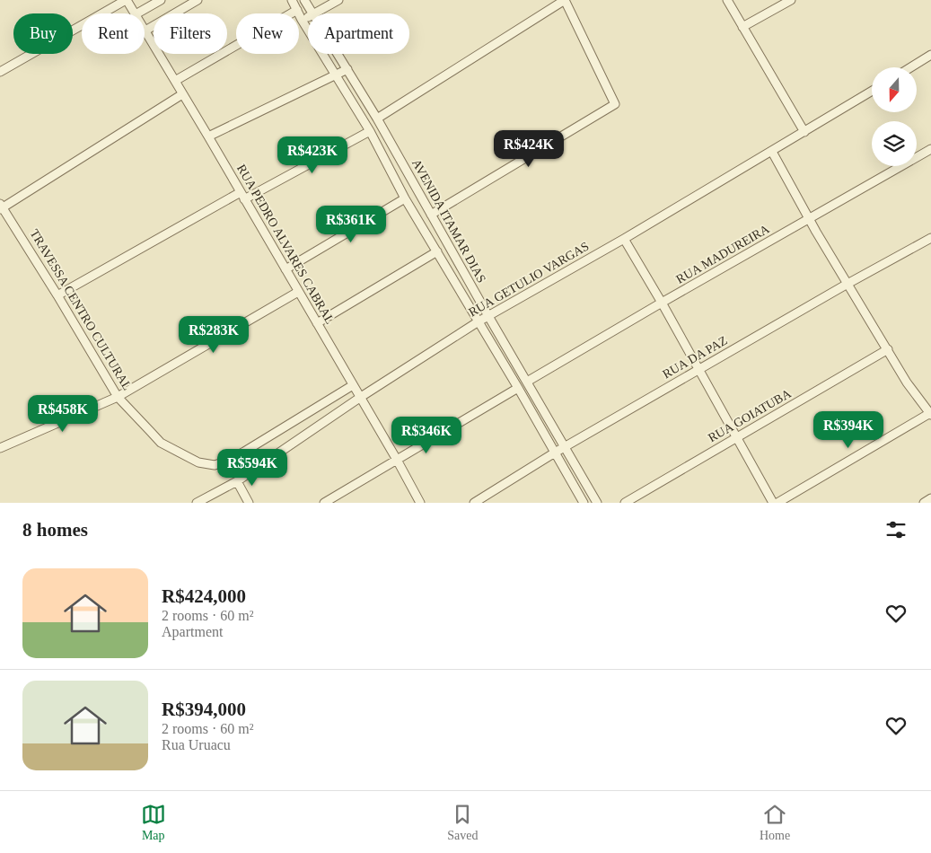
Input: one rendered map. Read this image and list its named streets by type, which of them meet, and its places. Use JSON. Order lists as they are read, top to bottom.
{
  "streets": {
    "street": [
      "AVENIDA ITAMAR DIAS",
      "RUA PEDRO ALVARES CABRAL",
      "RUA MADUREIRA",
      "RUA GETULIO VARGAS",
      "TRAVESSA CENTRO CULTURAL",
      "RUA DA PAZ",
      "RUA GOIATUBA"
    ]
  },
  "crossings": [
    ["AVENIDA ITAMAR DIAS", "RUA MADUREIRA"],
    ["AVENIDA ITAMAR DIAS", "RUA GETULIO VARGAS"],
    ["AVENIDA ITAMAR DIAS", "RUA DA PAZ"],
    ["RUA PEDRO ALVARES CABRAL", "RUA GETULIO VARGAS"],
    ["RUA PEDRO ALVARES CABRAL", "TRAVESSA CENTRO CULTURAL"]
  ],
  "north": "bottom",
  "page": {
    "chip": [
      "Buy",
      "Rent",
      "Filters",
      "New",
      "Apartment"
    ],
    "price": [
      "R$424K",
      "R$423K",
      "R$361K",
      "R$283K",
      "R$458K",
      "R$394K",
      "R$346K",
      "R$594K"
    ],
    "heading": "8 homes",
    "list": [
      {
        "name": "R$424,000",
        "note": "2 rooms · 60 m² · Apartment"
      },
      {
        "name": "R$394,000",
        "note": "2 rooms · 60 m² · Rua Uruacu"
      }
    ],
    "tabs": ["Map", "Saved", "Home"]
  }
}
